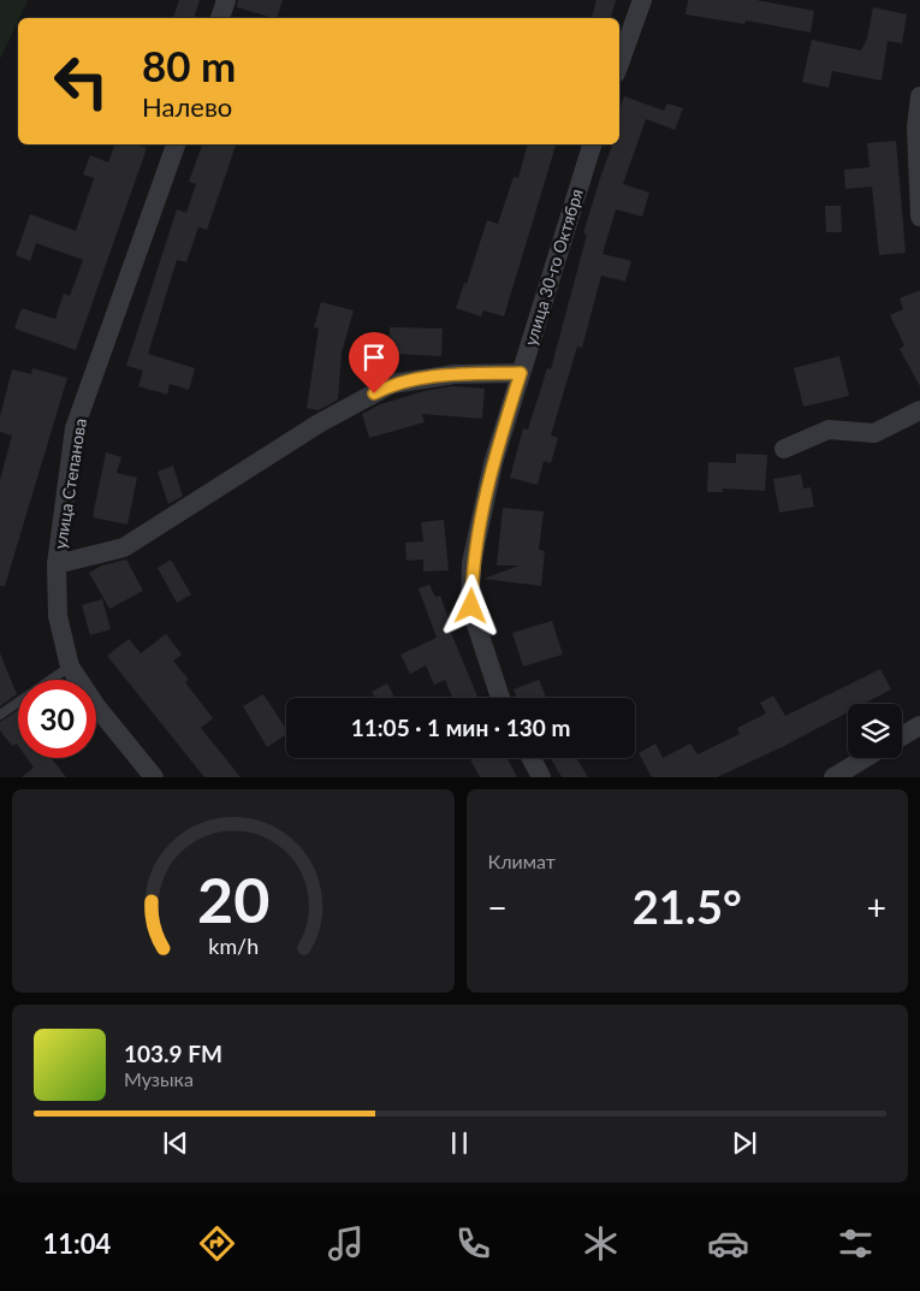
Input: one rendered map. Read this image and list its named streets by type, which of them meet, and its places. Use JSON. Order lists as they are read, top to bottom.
{
  "streets": {
    "street": ["улица 30-го Октября", "улица Степанова"]
  },
  "page": {
    "turn": ["80 m", "Налево"],
    "limit": "30",
    "trip": "11:05 · 1 мин · 130 m",
    "tile": "Климат",
    "heat": ["−", "21.5°", "+"],
    "song": ["103.9 FM", "Музыка"],
    "tabs": "11:04",
    "gauge": ["20", "km/h"]
  }
}
